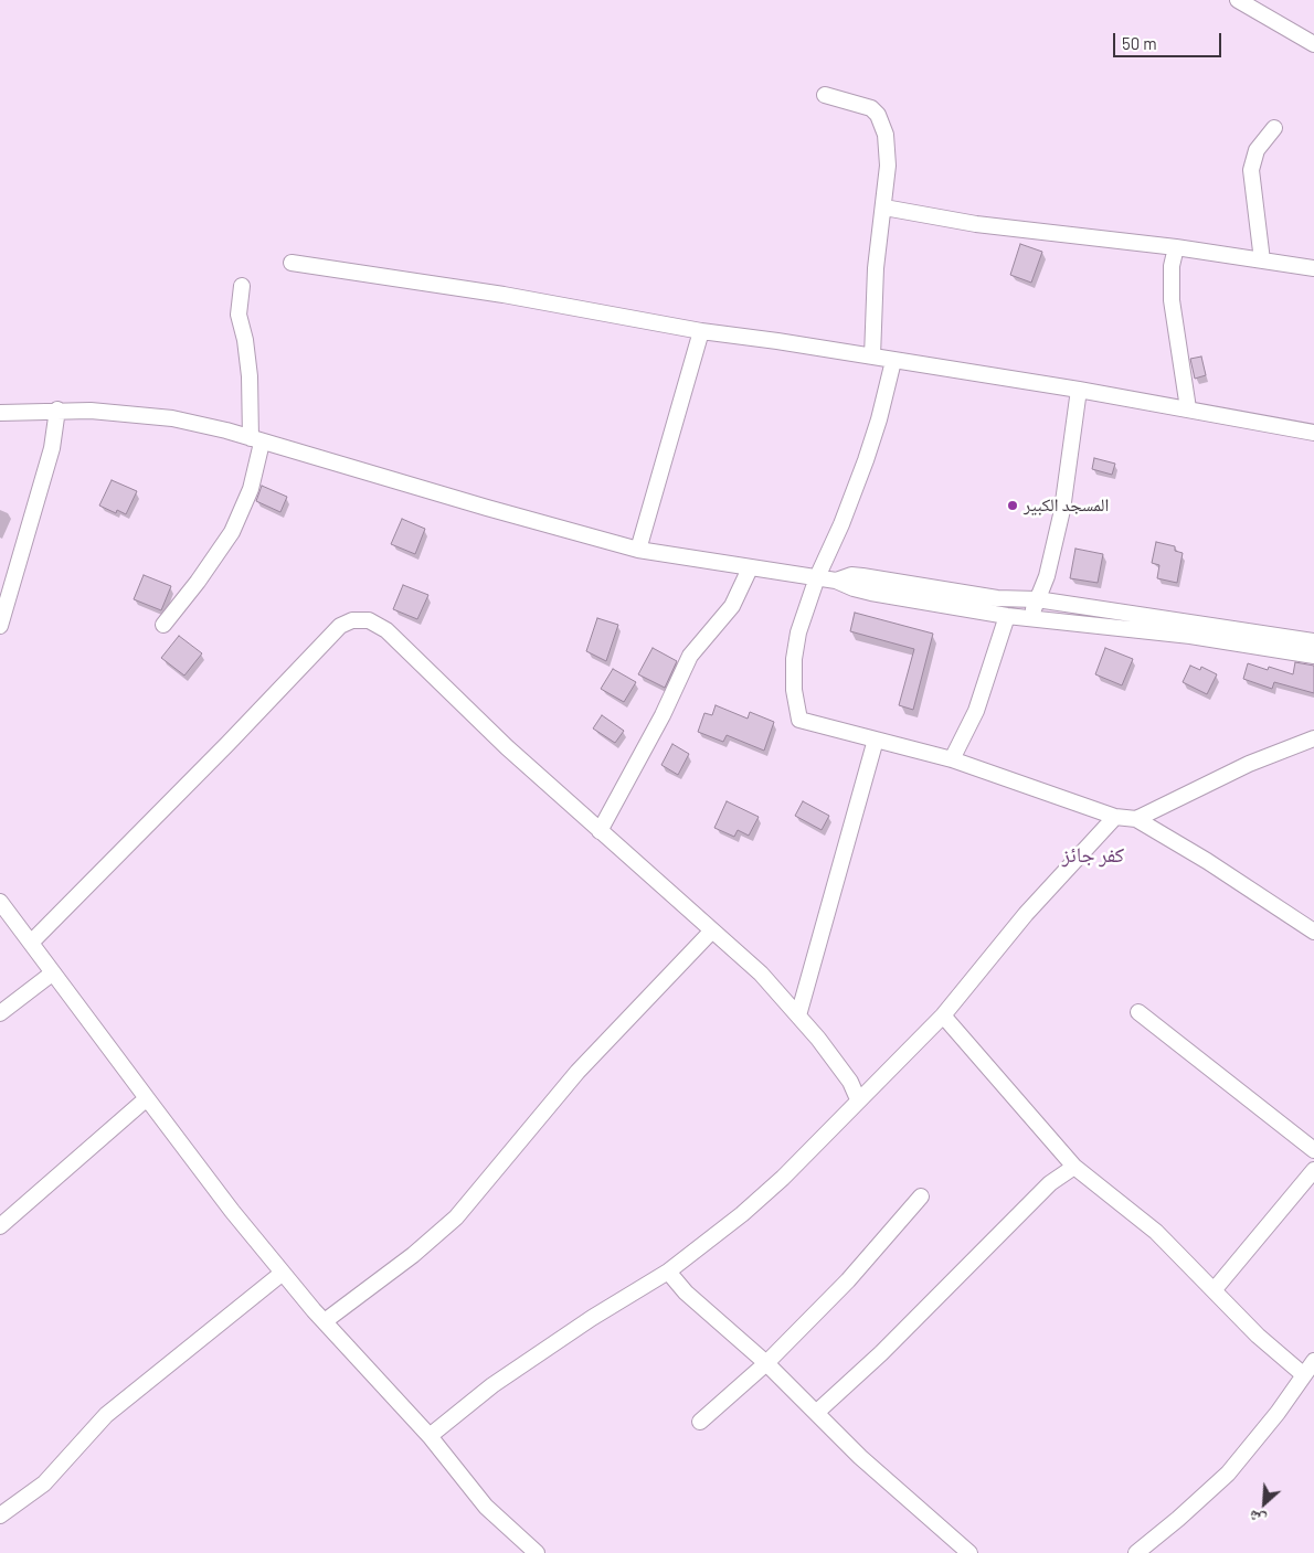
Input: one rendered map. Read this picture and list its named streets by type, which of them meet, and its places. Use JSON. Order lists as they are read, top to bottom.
{
  "districts": ["كفر جائز"],
  "places": ["المسجد الكبير"],
  "scale_bar": "50 m",
  "north": "bottom left"
}
